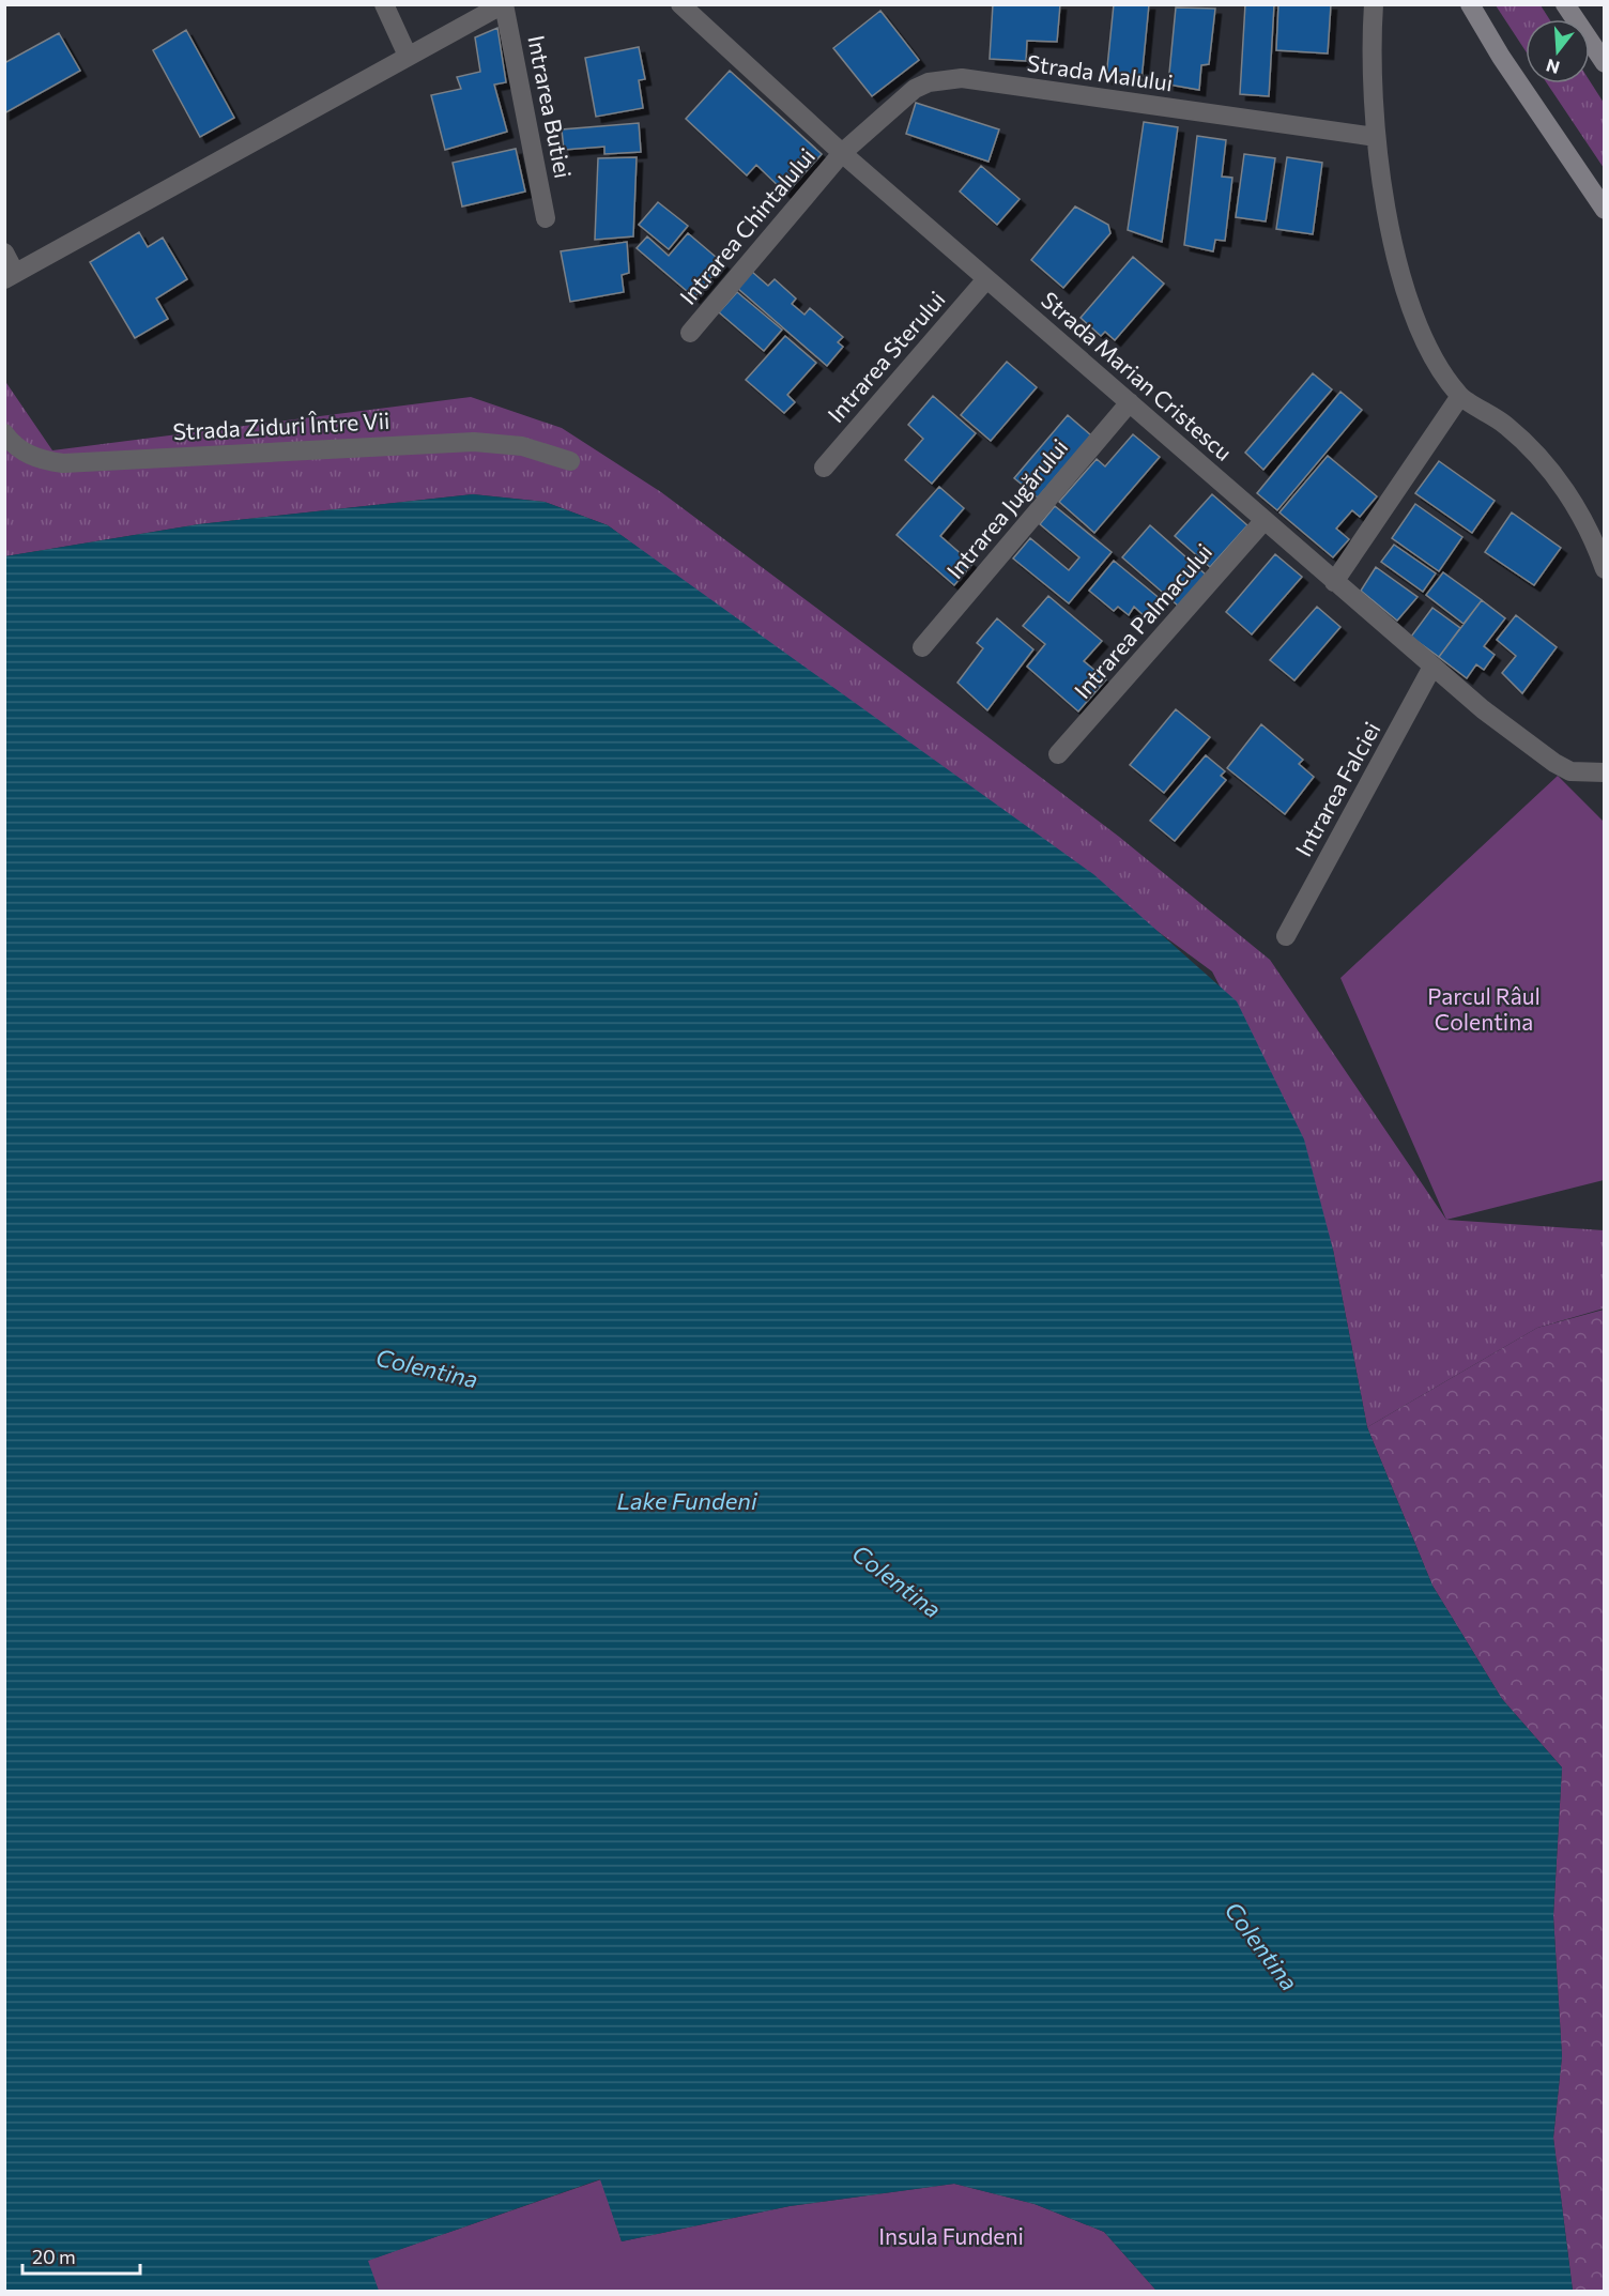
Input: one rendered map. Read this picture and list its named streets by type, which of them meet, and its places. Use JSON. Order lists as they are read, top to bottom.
{
  "streets": {
    "street": [
      "Strada Malului",
      "Intrarea Butiei",
      "Intrarea Chintalului",
      "Intrarea Sterului",
      "Strada Marian Cristescu",
      "Strada Ziduri Între Vii",
      "Intrarea Jugărului",
      "Intrarea Palmacului",
      "Intrarea Falciei"
    ]
  },
  "crossings": [
    ["Strada Malului", "Intrarea Chintalului"],
    ["Strada Malului", "Strada Marian Cristescu"],
    ["Intrarea Chintalului", "Strada Marian Cristescu"],
    ["Intrarea Sterului", "Strada Marian Cristescu"],
    ["Strada Marian Cristescu", "Intrarea Jugărului"],
    ["Strada Marian Cristescu", "Intrarea Palmacului"],
    ["Strada Marian Cristescu", "Intrarea Falciei"]
  ],
  "water": ["Colentina", "Lake Fundeni"],
  "parks": ["Parcul Râul Colentina", "Insula Fundeni"],
  "scale_bar": "20 m",
  "north": "bottom"
}
